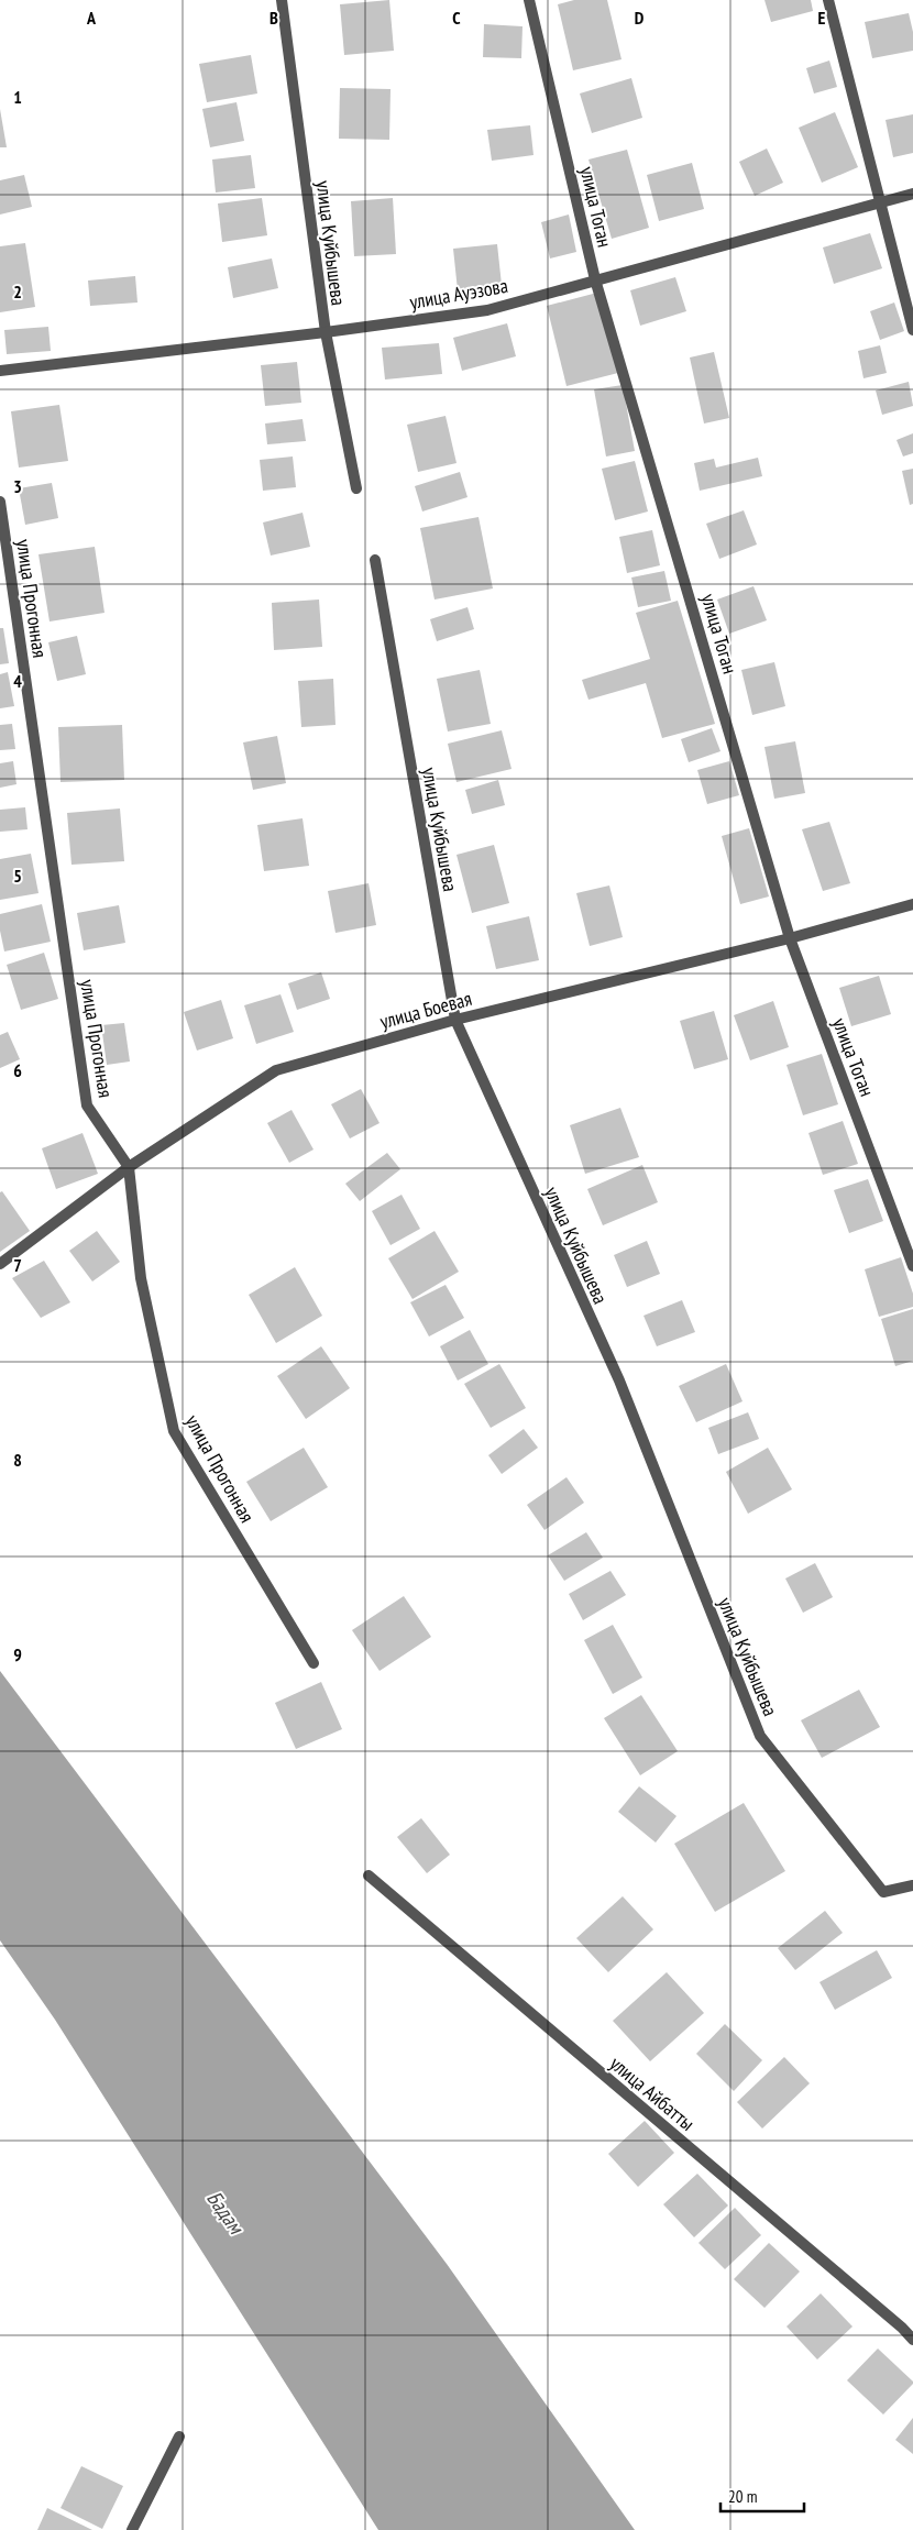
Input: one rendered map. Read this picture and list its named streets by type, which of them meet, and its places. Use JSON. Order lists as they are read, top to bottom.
{
  "streets": {
    "street": [
      "улица Тоган",
      "улица Куйбышева",
      "улица Ауэзова",
      "улица Прогонная",
      "улица Боевая",
      "улица Айбатты"
    ]
  },
  "crossings": [
    ["улица Тоган", "улица Ауэзова"],
    ["улица Тоган", "улица Боевая"],
    ["улица Куйбышева", "улица Ауэзова"],
    ["улица Куйбышева", "улица Боевая"],
    ["улица Прогонная", "улица Боевая"]
  ],
  "water": ["Бадам"],
  "scale_bar": "20 m",
  "grid": {
    "columns": [
      "A",
      "B",
      "C",
      "D",
      "E"
    ],
    "rows": [
      "1",
      "2",
      "3",
      "4",
      "5",
      "6",
      "7",
      "8",
      "9"
    ]
  }
}
